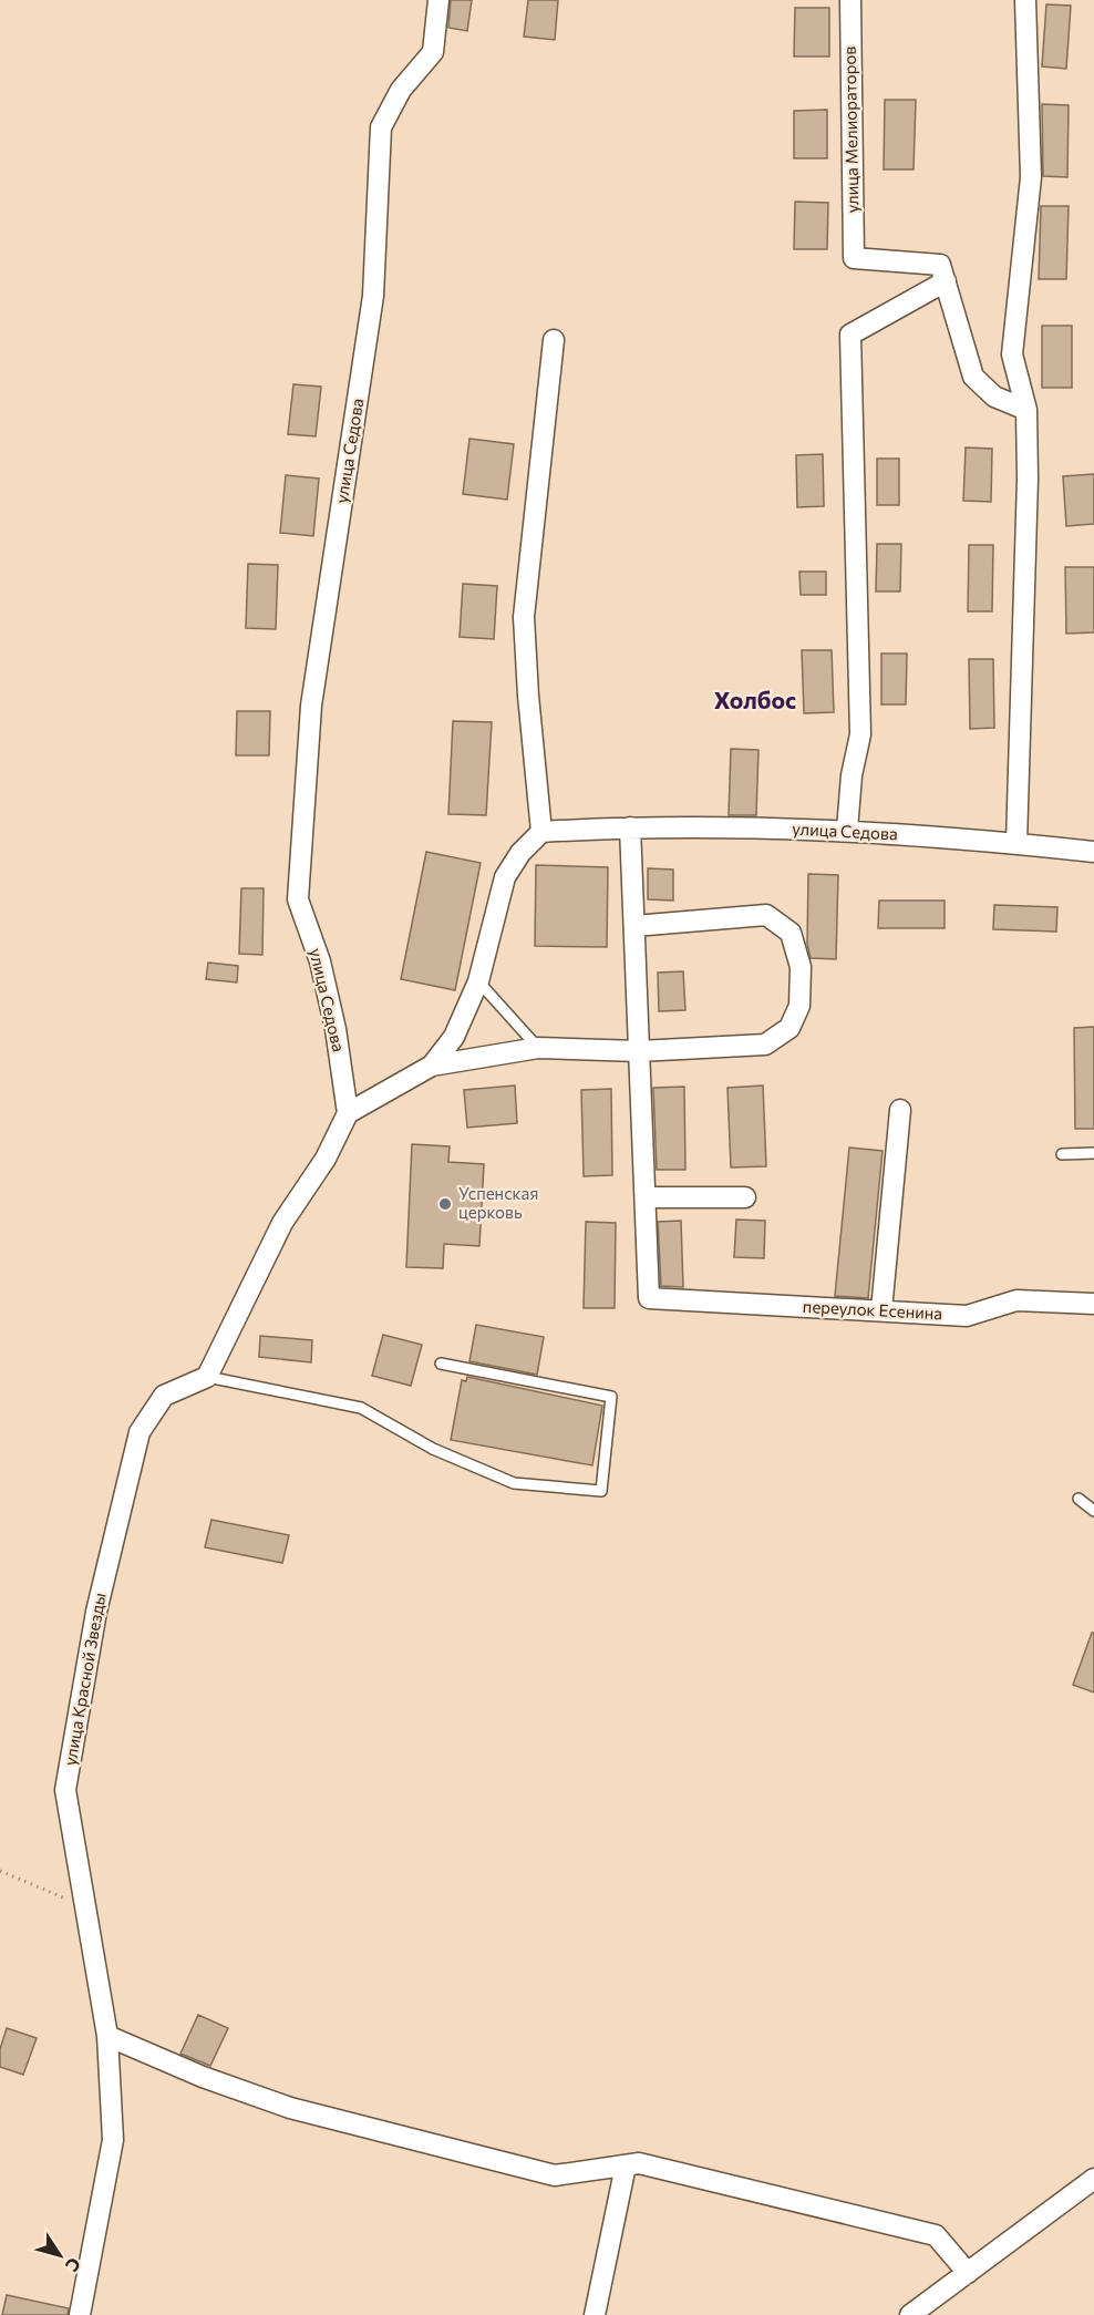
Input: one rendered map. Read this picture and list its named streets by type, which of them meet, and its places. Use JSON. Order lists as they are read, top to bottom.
{
  "streets": {
    "street": [
      "улица Мелиораторов",
      "улица Седова",
      "переулок Есенина",
      "улица Красной Звезды"
    ]
  },
  "districts": ["Холбос"],
  "places": ["Успенская церковь"],
  "north": "bottom right"
}
